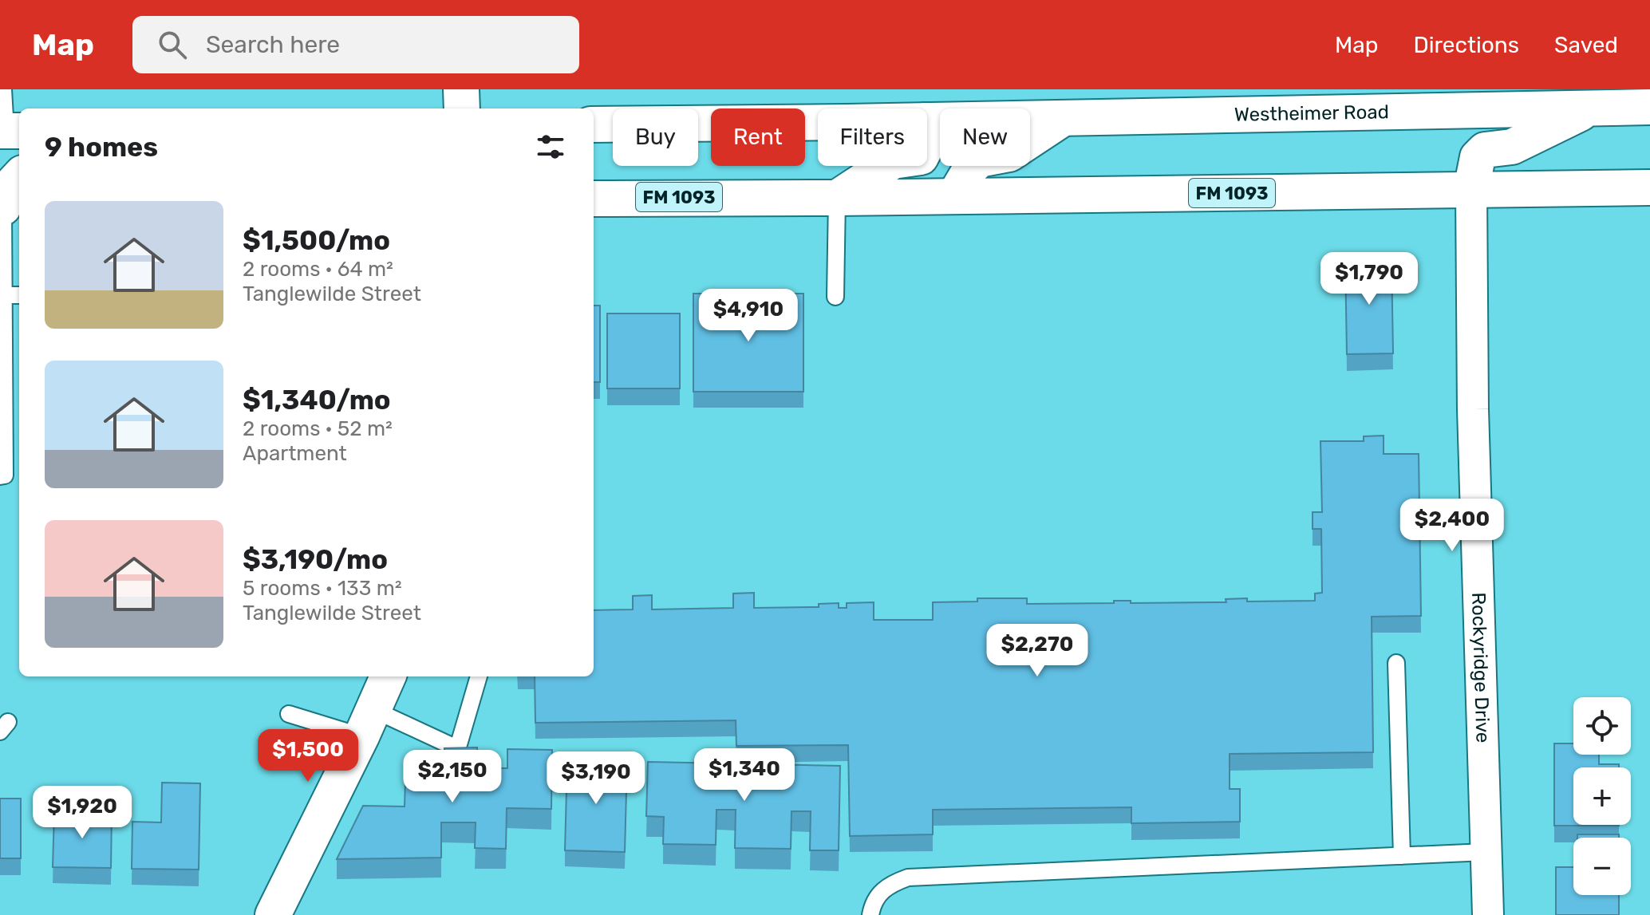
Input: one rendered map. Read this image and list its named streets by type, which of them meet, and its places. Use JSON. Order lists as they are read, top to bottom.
{
  "streets": {
    "main road": ["Westheimer Road", "FM 1093"],
    "street": ["Rockyridge Drive"]
  },
  "crossings": [
    ["FM 1093", "Rockyridge Drive"]
  ],
  "page": {
    "header": "Map",
    "search": "Search here",
    "nav": ["Map", "Directions", "Saved"],
    "chip": [
      "Buy",
      "Rent",
      "Filters",
      "New"
    ],
    "heading": "9 homes",
    "list": [
      {
        "name": "$1,500/mo",
        "note": "2 rooms · 64 m² · Tanglewilde Street"
      },
      {
        "name": "$1,340/mo",
        "note": "2 rooms · 52 m² · Apartment"
      },
      {
        "name": "$3,190/mo",
        "note": "5 rooms · 133 m² · Tanglewilde Street"
      }
    ],
    "price": [
      "$1,790",
      "$4,910",
      "$2,400",
      "$2,270",
      "$1,500",
      "$1,340",
      "$2,150",
      "$3,190",
      "$1,920"
    ],
    "map_buttons": ["+", "−"]
  }
}
